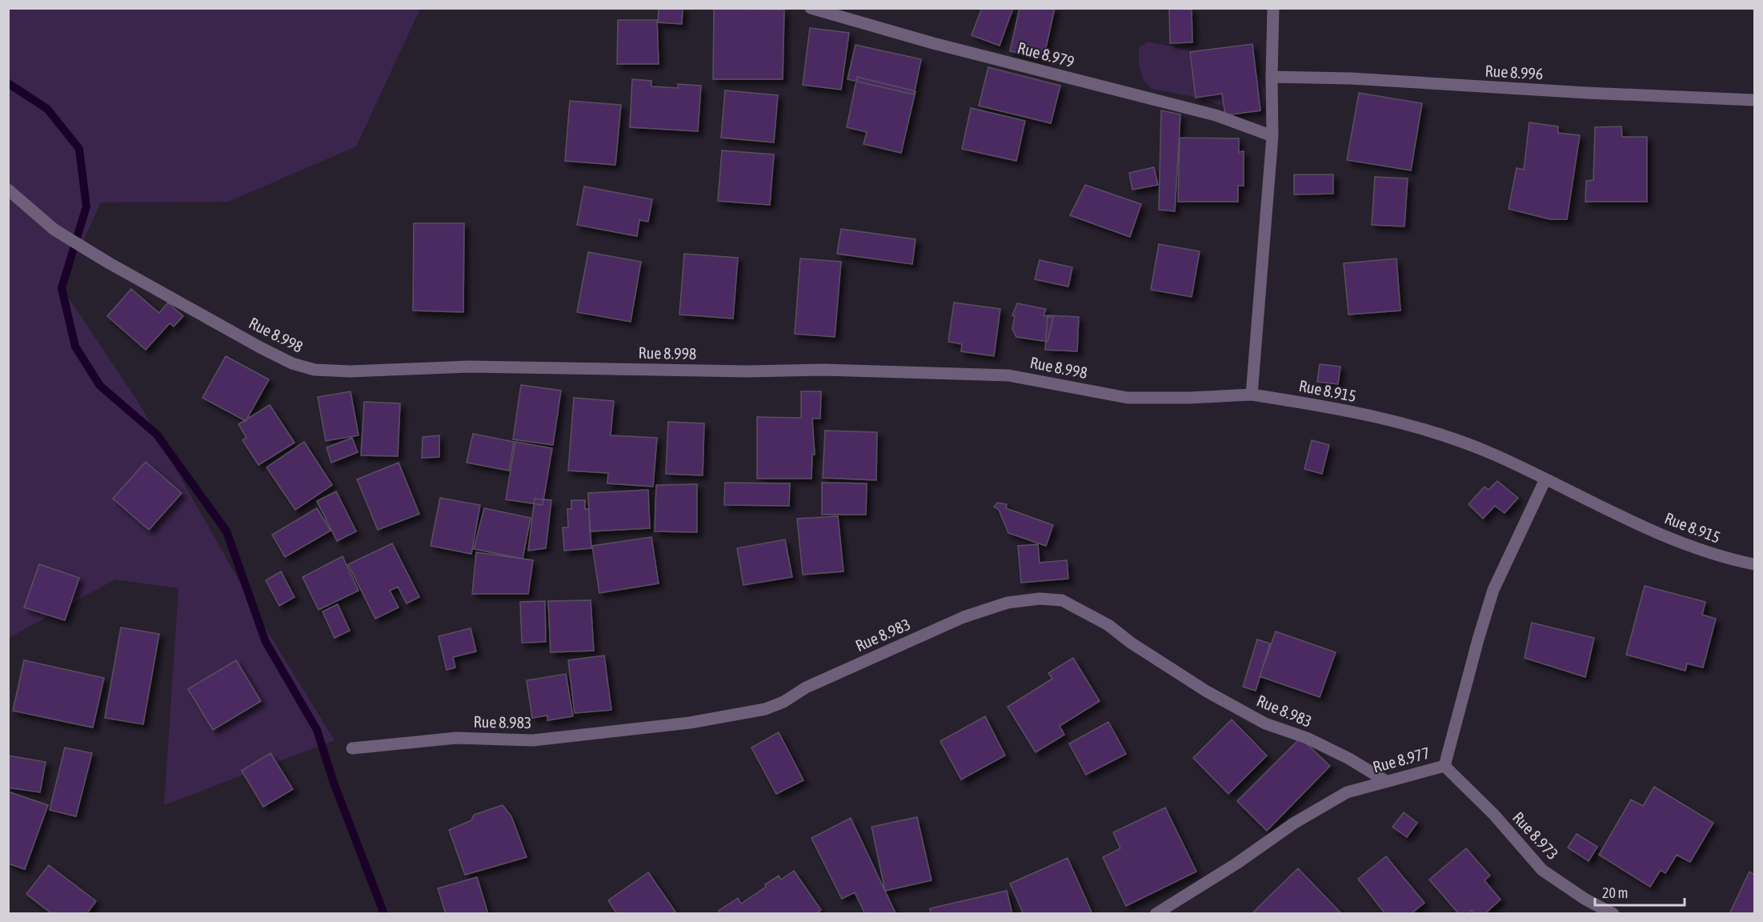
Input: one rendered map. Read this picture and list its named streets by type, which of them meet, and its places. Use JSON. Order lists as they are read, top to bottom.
{
  "streets": {
    "street": [
      "Rue 8.979",
      "Rue 8.996",
      "Rue 8.998",
      "Rue 8.915",
      "Rue 8.983",
      "Rue 8.977",
      "Rue 8.973"
    ]
  },
  "crossings": [
    ["Rue 8.998", "Rue 8.915"],
    ["Rue 8.915", "Rue 8.977"],
    ["Rue 8.983", "Rue 8.977"],
    ["Rue 8.977", "Rue 8.973"]
  ],
  "scale_bar": "20 m"
}
